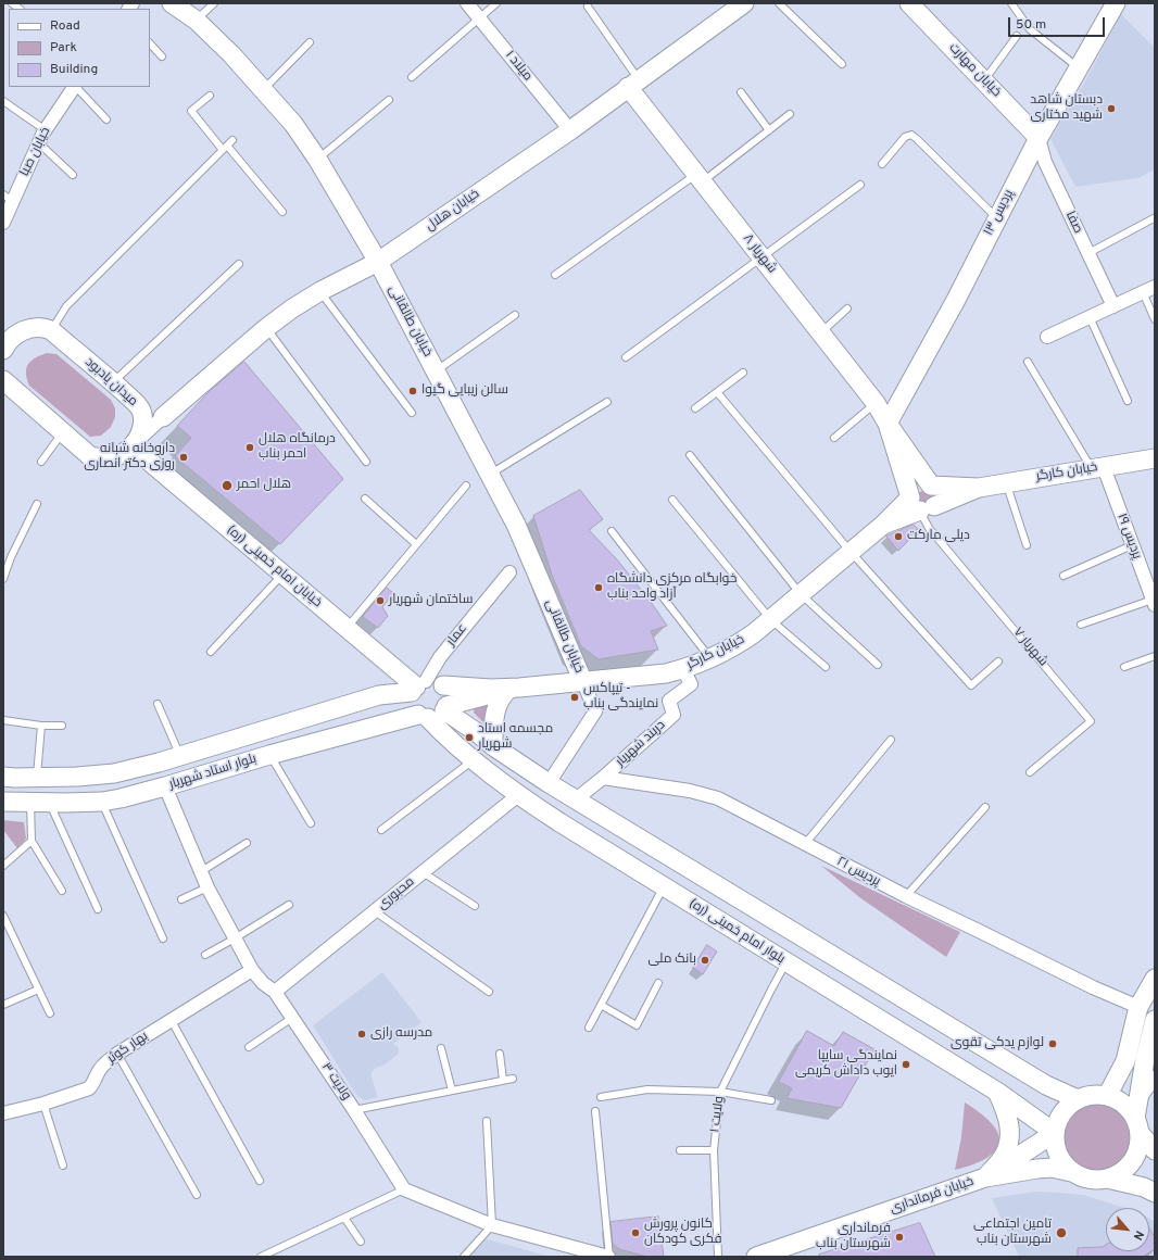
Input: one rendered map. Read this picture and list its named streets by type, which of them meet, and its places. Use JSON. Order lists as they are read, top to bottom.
{
  "streets": {
    "main road": [
      "خیابان مهارت",
      "خیابان هلال",
      "پردیس ۱۳",
      "شهریار ۸",
      "خیابان طالقانی",
      "میدان یادبود",
      "خیابان کارگر",
      "خیابان امام خمینی (ره)",
      "بلوار استاد شهریار",
      "بلوار امام خمینی (ره)",
      "خیابان فرمانداری"
    ],
    "street": [
      "میلاد ۱",
      "خیابان صبا",
      "صفا",
      "پردیس ۱۹",
      "عمار",
      "دربند شهریار",
      "پردیس ۲۱",
      "محبوری",
      "بهار کوثر",
      "ولایت ۳"
    ],
    "lane": ["شهریار ۷", "ولایت ۱"]
  },
  "crossings": [
    ["میلاد ۱", "خیابان هلال"],
    ["خیابان مهارت", "پردیس ۱۳"],
    ["خیابان مهارت", "صفا"],
    ["خیابان هلال", "شهریار ۸"],
    ["خیابان هلال", "خیابان طالقانی"],
    ["پردیس ۱۳", "صفا"],
    ["پردیس ۱۳", "شهریار ۸"],
    ["شهریار ۸", "خیابان کارگر"],
    ["شهریار ۸", "شهریار ۷"],
    ["خیابان طالقانی", "خیابان کارگر"],
    ["میدان یادبود", "خیابان امام خمینی (ره)"],
    ["خیابان کارگر", "پردیس ۱۹"],
    ["خیابان کارگر", "شهریار ۷"],
    ["خیابان کارگر", "دربند شهریار"],
    ["خیابان امام خمینی (ره)", "عمار"],
    ["خیابان امام خمینی (ره)", "بلوار استاد شهریار"],
    ["خیابان امام خمینی (ره)", "بلوار امام خمینی (ره)"],
    ["عمار", "بلوار استاد شهریار"],
    ["عمار", "بلوار امام خمینی (ره)"],
    ["دربند شهریار", "پردیس ۲۱"],
    ["بلوار استاد شهریار", "بلوار امام خمینی (ره)"],
    ["بلوار استاد شهریار", "ولایت ۳"],
    ["محبوری", "بلوار امام خمینی (ره)"],
    ["محبوری", "ولایت ۳"],
    ["بلوار امام خمینی (ره)", "ولایت ۱"],
    ["بلوار امام خمینی (ره)", "خیابان فرمانداری"],
    ["بهار کوثر", "ولایت ۳"]
  ],
  "places": [
    "دبستان شاهد شهید مختاری",
    "سالن زیبایی گیوا",
    "درمانگاه هلال احمر بناب",
    "داروخانه شبانه روزی دکتر انصاری",
    "هلال احمر",
    "دیلی مارکت",
    "خوابگاه مرکزی دانشگاه آزاد واحد بناب",
    "ساختمان شهریار",
    "تیپاکس - نمایندگی بناب",
    "مجسمه استاد شهریار",
    "بانک ملی",
    "مدرسه رازی",
    "لوازم یدکی تقوی",
    "نمایندگی سایپا ایوب داداش کریمی",
    "کانون پرورش فکری کودکان",
    "تامین اجتماعی شهرستان بناب",
    "فرمانداری شهرستان بناب"
  ],
  "legend": ["Road", "Park", "Building"],
  "scale_bar": "50 m",
  "north": "bottom right"
}
